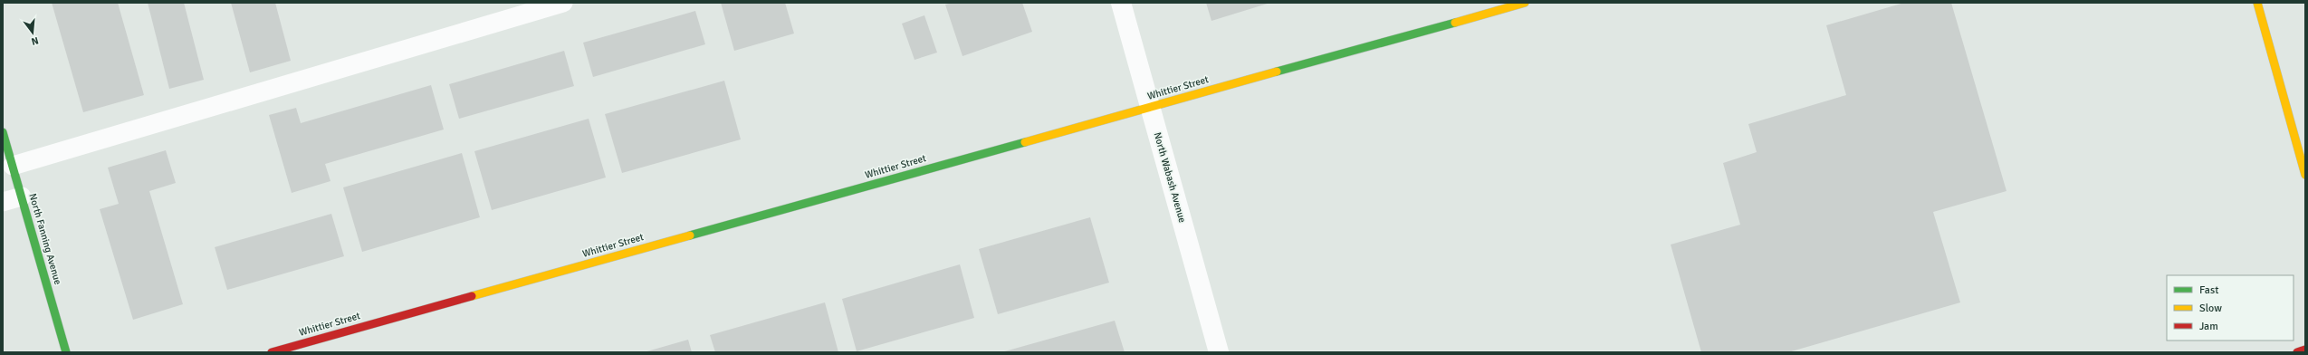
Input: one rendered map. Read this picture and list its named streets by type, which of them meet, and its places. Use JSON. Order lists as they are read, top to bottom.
{
  "streets": {
    "street": ["Whittier Street", "North Wabash Avenue", "North Fanning Avenue"]
  },
  "crossings": [
    ["Whittier Street", "North Wabash Avenue"]
  ],
  "legend": ["Fast", "Slow", "Jam"],
  "north": "bottom"
}
